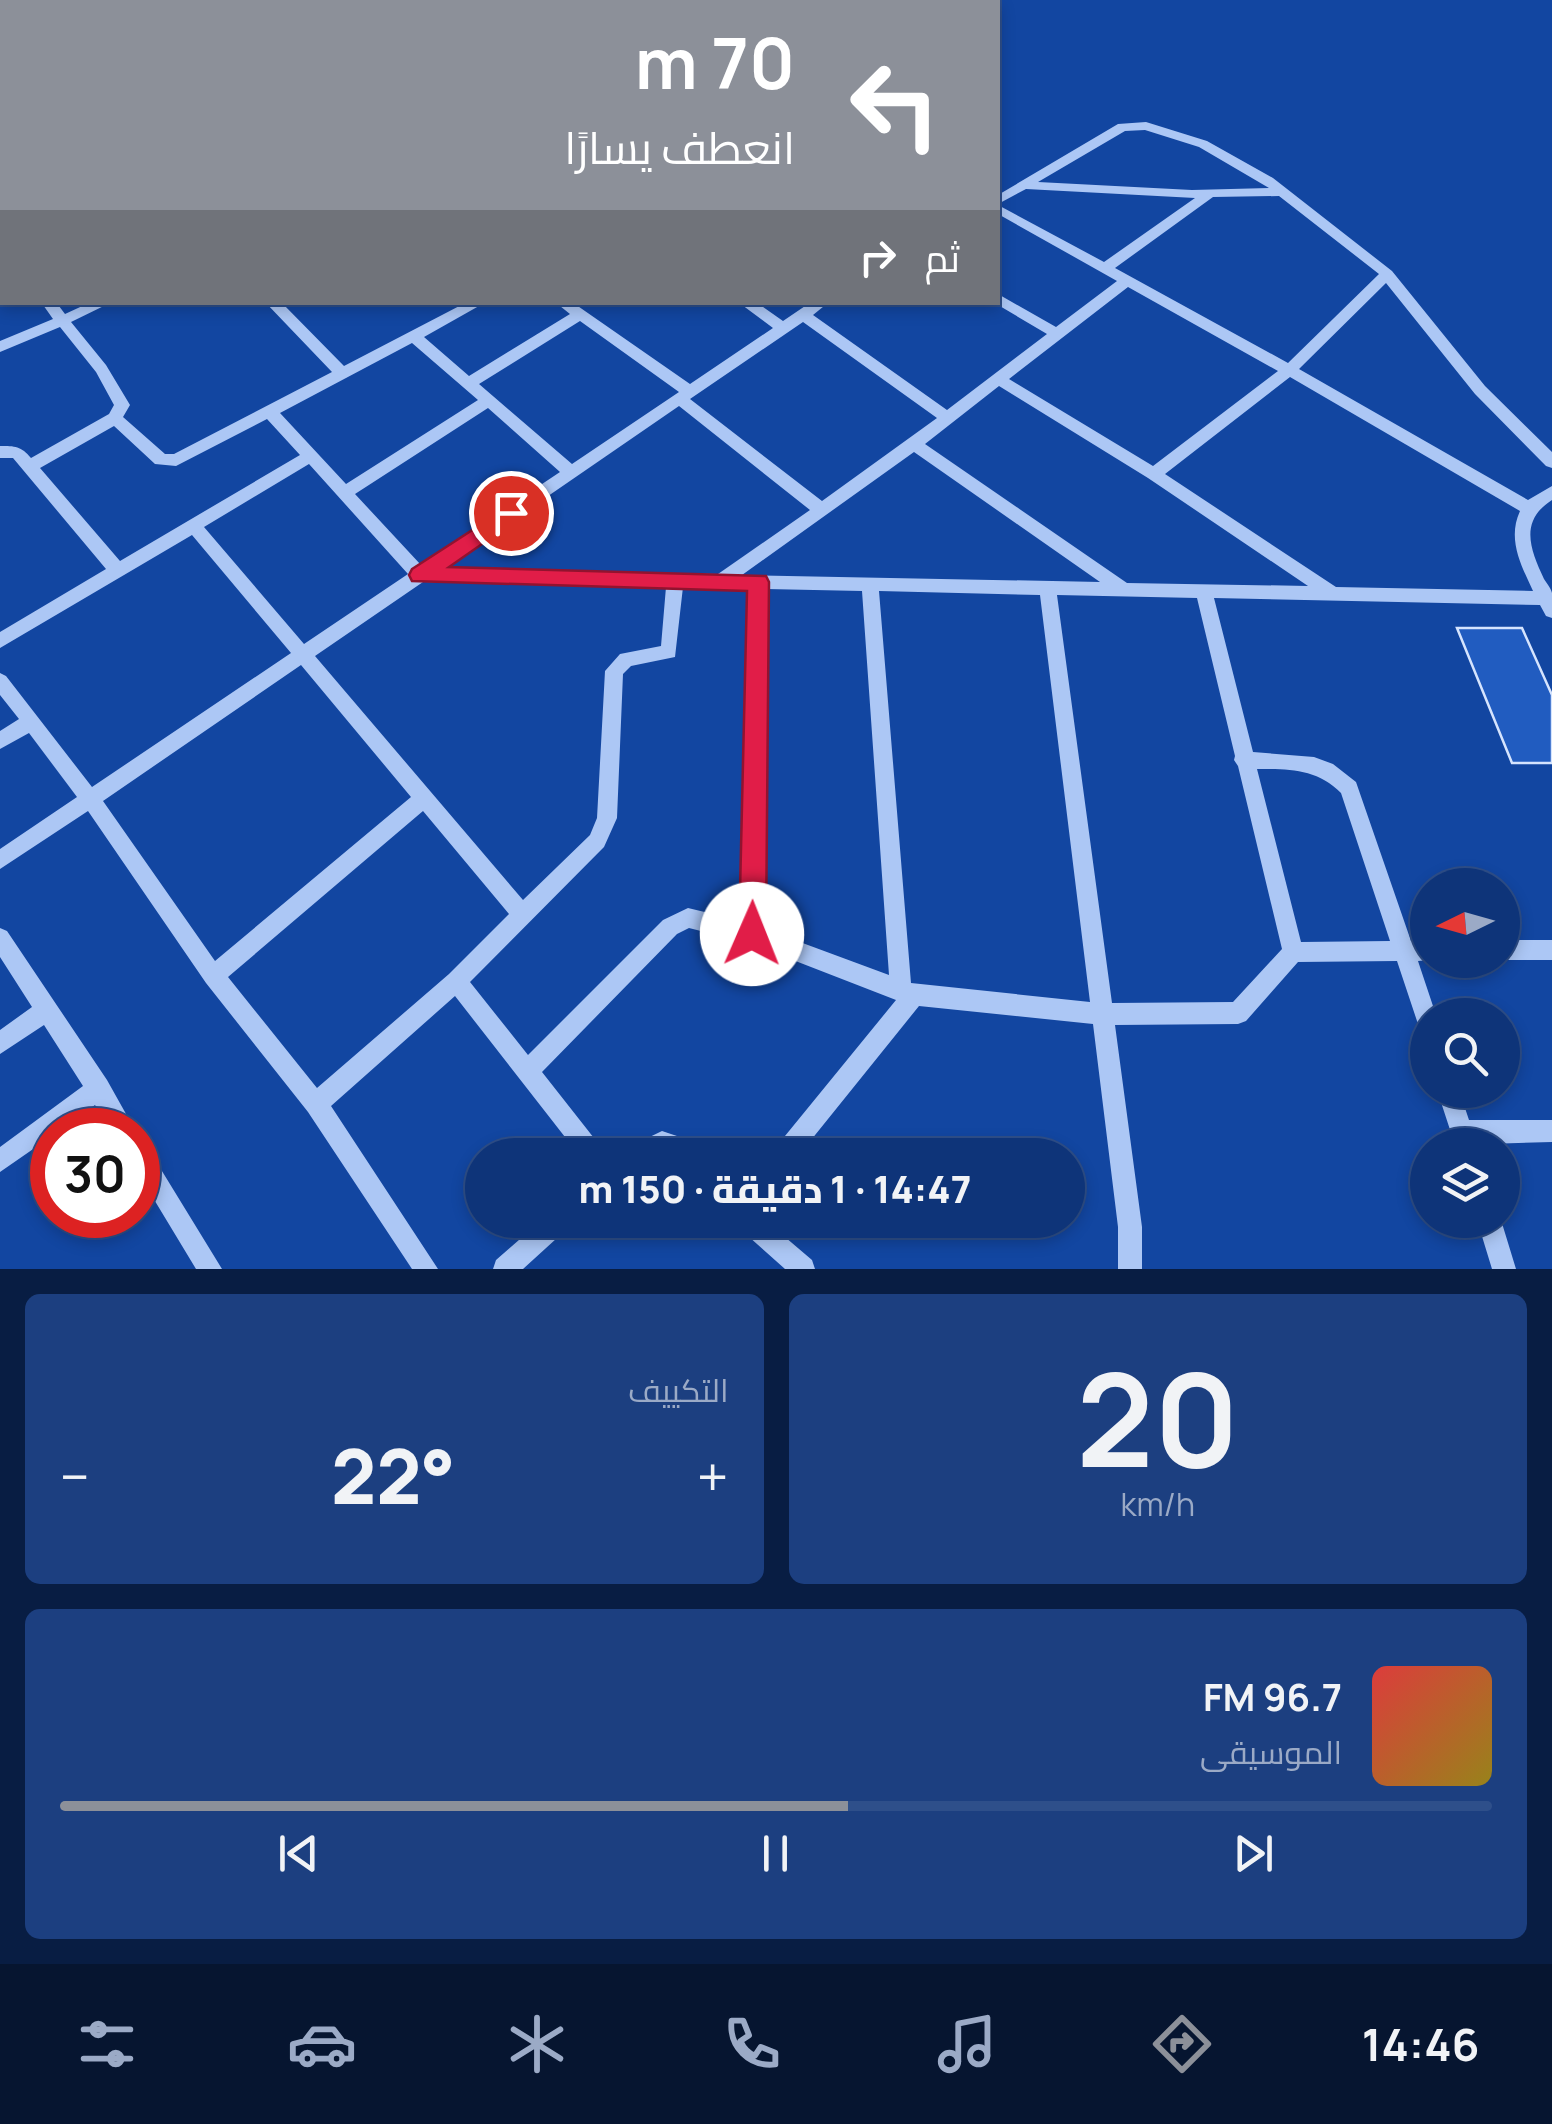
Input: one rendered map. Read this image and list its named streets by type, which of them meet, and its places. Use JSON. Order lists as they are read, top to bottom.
{
  "north": "left",
  "page": {
    "turn": ["70 m", "انعطف يسارًا"],
    "then": "ثم",
    "limit": "30",
    "trip": "14:47 · 1 دقيقة · 150 m",
    "tile": [
      ["20", "km/h"],
      "التكييف"
    ],
    "heat": ["−", "22°", "+"],
    "song": ["96.7 FM", "الموسيقى"],
    "tabs": "14:46"
  }
}
